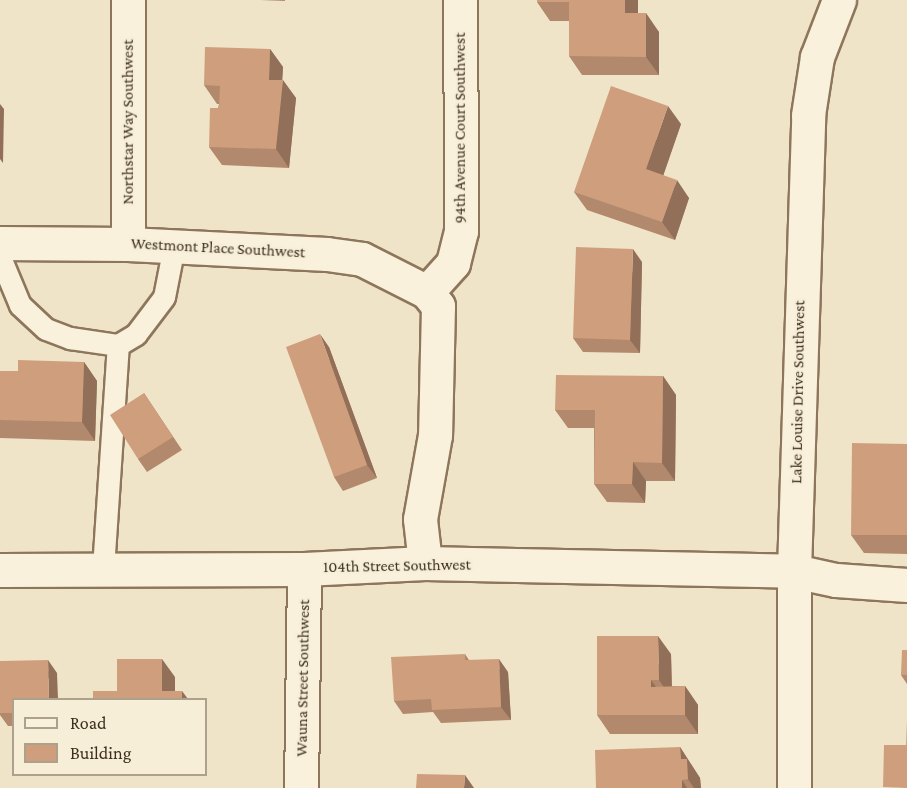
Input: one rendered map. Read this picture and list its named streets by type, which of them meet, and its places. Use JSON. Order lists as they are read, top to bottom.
{
  "streets": {
    "street": [
      "Northstar Way Southwest",
      "94th Avenue Court Southwest",
      "Westmont Place Southwest",
      "Lake Louise Drive Southwest",
      "104th Street Southwest",
      "Wauna Street Southwest"
    ]
  },
  "crossings": [
    ["Northstar Way Southwest", "Westmont Place Southwest"],
    ["94th Avenue Court Southwest", "Westmont Place Southwest"],
    ["Lake Louise Drive Southwest", "104th Street Southwest"],
    ["104th Street Southwest", "Wauna Street Southwest"]
  ],
  "legend": ["Road", "Building"]
}
